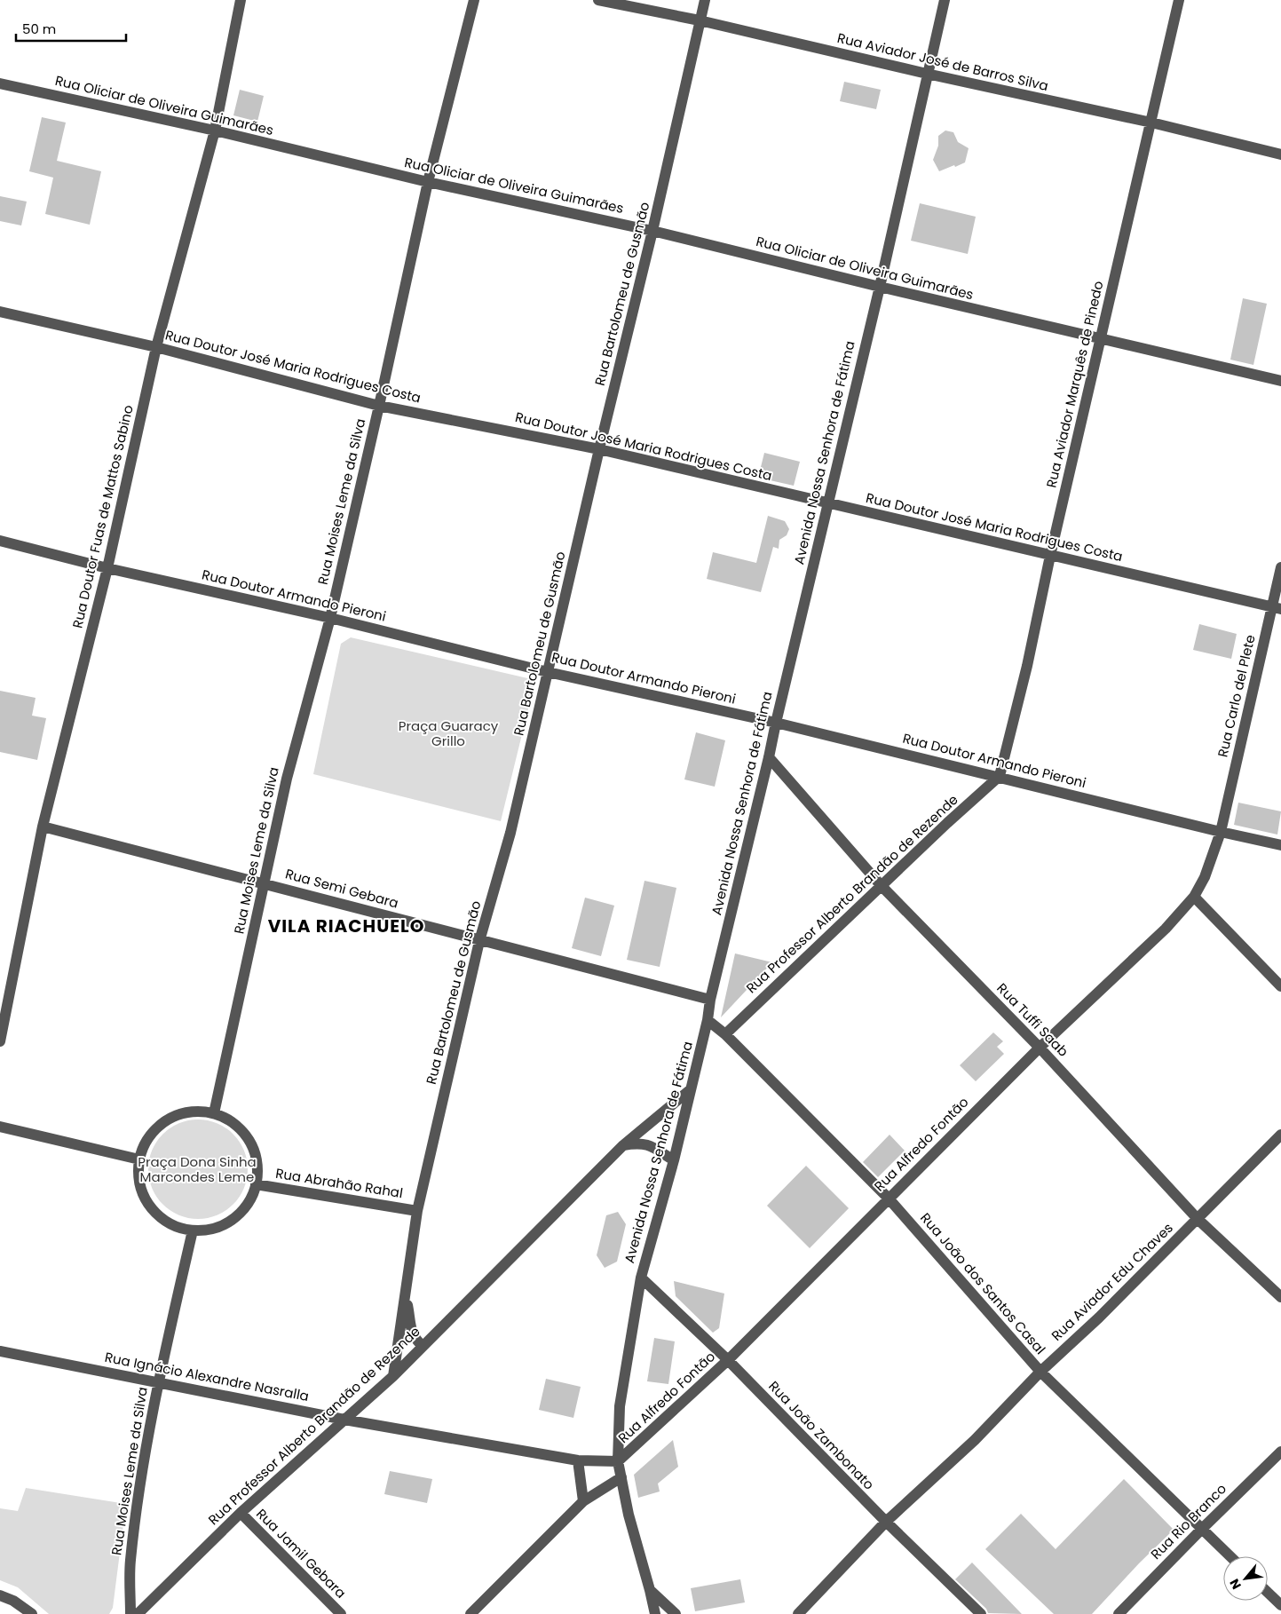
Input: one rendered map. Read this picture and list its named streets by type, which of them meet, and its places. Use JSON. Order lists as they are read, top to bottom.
{
  "streets": {
    "street": [
      "Rua Aviador José de Barros Silva",
      "Rua Oliciar de Oliveira Guimarães",
      "Rua Bartolomeu de Gusmão",
      "Rua Doutor José Maria Rodrigues Costa",
      "Rua Aviador Marquês de Pinedo",
      "Avenida Nossa Senhora de Fátima",
      "Rua Moises Leme da Silva",
      "Rua Doutor Fuas de Mattos Sabino",
      "Rua Doutor Armando Pieroni",
      "Rua Carlo del Plete",
      "Rua Semi Gebara",
      "Rua Professor Alberto Brandão de Rezende",
      "Rua Tuffi Saab",
      "Rua Alfredo Fontão",
      "Rua Abrahão Rahal",
      "Rua Aviador Edu Chaves",
      "Rua João dos Santos Casal",
      "Rua Ignácio Alexandre Nasralla",
      "Rua João Zambonato",
      "Rua Rio Branco",
      "Rua Jamil Gebara"
    ]
  },
  "crossings": [
    ["Rua Aviador José de Barros Silva", "Rua Bartolomeu de Gusmão"],
    ["Rua Aviador José de Barros Silva", "Rua Aviador Marquês de Pinedo"],
    ["Rua Aviador José de Barros Silva", "Avenida Nossa Senhora de Fátima"],
    ["Rua Oliciar de Oliveira Guimarães", "Rua Bartolomeu de Gusmão"],
    ["Rua Oliciar de Oliveira Guimarães", "Rua Aviador Marquês de Pinedo"],
    ["Rua Oliciar de Oliveira Guimarães", "Avenida Nossa Senhora de Fátima"],
    ["Rua Oliciar de Oliveira Guimarães", "Rua Moises Leme da Silva"],
    ["Rua Oliciar de Oliveira Guimarães", "Rua Doutor Fuas de Mattos Sabino"],
    ["Rua Bartolomeu de Gusmão", "Rua Doutor José Maria Rodrigues Costa"],
    ["Rua Bartolomeu de Gusmão", "Rua Doutor Armando Pieroni"],
    ["Rua Bartolomeu de Gusmão", "Rua Semi Gebara"],
    ["Rua Bartolomeu de Gusmão", "Rua Professor Alberto Brandão de Rezende"],
    ["Rua Bartolomeu de Gusmão", "Rua Abrahão Rahal"],
    ["Rua Doutor José Maria Rodrigues Costa", "Rua Aviador Marquês de Pinedo"],
    ["Rua Doutor José Maria Rodrigues Costa", "Avenida Nossa Senhora de Fátima"],
    ["Rua Doutor José Maria Rodrigues Costa", "Rua Moises Leme da Silva"],
    ["Rua Doutor José Maria Rodrigues Costa", "Rua Doutor Fuas de Mattos Sabino"],
    ["Rua Doutor José Maria Rodrigues Costa", "Rua Carlo del Plete"],
    ["Rua Aviador Marquês de Pinedo", "Rua Doutor Armando Pieroni"],
    ["Rua Aviador Marquês de Pinedo", "Rua Professor Alberto Brandão de Rezende"],
    ["Avenida Nossa Senhora de Fátima", "Rua Doutor Armando Pieroni"],
    ["Avenida Nossa Senhora de Fátima", "Rua Semi Gebara"],
    ["Avenida Nossa Senhora de Fátima", "Rua Professor Alberto Brandão de Rezende"],
    ["Avenida Nossa Senhora de Fátima", "Rua Tuffi Saab"],
    ["Avenida Nossa Senhora de Fátima", "Rua Alfredo Fontão"],
    ["Avenida Nossa Senhora de Fátima", "Rua João dos Santos Casal"],
    ["Avenida Nossa Senhora de Fátima", "Rua Ignácio Alexandre Nasralla"],
    ["Avenida Nossa Senhora de Fátima", "Rua João Zambonato"],
    ["Rua Moises Leme da Silva", "Rua Doutor Armando Pieroni"],
    ["Rua Moises Leme da Silva", "Rua Semi Gebara"],
    ["Rua Moises Leme da Silva", "Rua Abrahão Rahal"],
    ["Rua Moises Leme da Silva", "Rua Ignácio Alexandre Nasralla"],
    ["Rua Doutor Fuas de Mattos Sabino", "Rua Doutor Armando Pieroni"],
    ["Rua Doutor Fuas de Mattos Sabino", "Rua Semi Gebara"],
    ["Rua Doutor Armando Pieroni", "Rua Carlo del Plete"],
    ["Rua Doutor Armando Pieroni", "Rua Professor Alberto Brandão de Rezende"],
    ["Rua Doutor Armando Pieroni", "Rua Alfredo Fontão"],
    ["Rua Carlo del Plete", "Rua Alfredo Fontão"],
    ["Rua Professor Alberto Brandão de Rezende", "Rua Tuffi Saab"],
    ["Rua Professor Alberto Brandão de Rezende", "Rua João dos Santos Casal"],
    ["Rua Professor Alberto Brandão de Rezende", "Rua Ignácio Alexandre Nasralla"],
    ["Rua Professor Alberto Brandão de Rezende", "Rua Jamil Gebara"],
    ["Rua Tuffi Saab", "Rua Alfredo Fontão"],
    ["Rua Tuffi Saab", "Rua Aviador Edu Chaves"],
    ["Rua Alfredo Fontão", "Rua João dos Santos Casal"],
    ["Rua Alfredo Fontão", "Rua Ignácio Alexandre Nasralla"],
    ["Rua Alfredo Fontão", "Rua João Zambonato"],
    ["Rua Aviador Edu Chaves", "Rua João dos Santos Casal"],
    ["Rua Aviador Edu Chaves", "Rua João Zambonato"],
    ["Rua João dos Santos Casal", "Rua Rio Branco"]
  ],
  "districts": ["VILA RIACHUELO"],
  "parks": ["Praça Guaracy Grillo", "Praça Dona Sinha Marcondes Leme"],
  "scale_bar": "50 m",
  "north": "bottom left"
}
